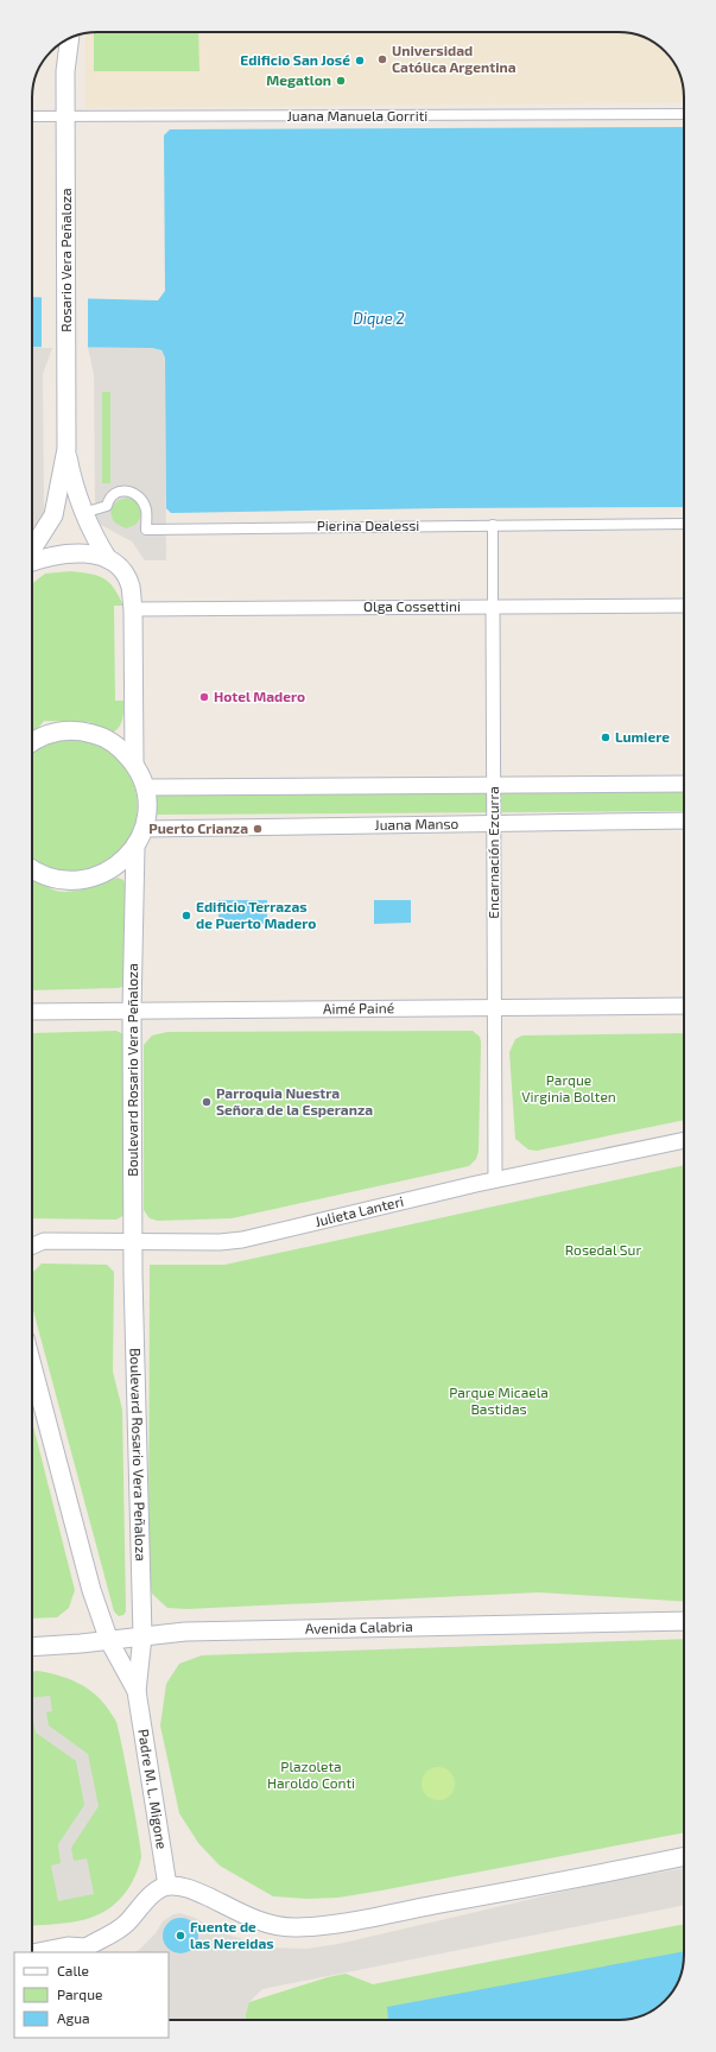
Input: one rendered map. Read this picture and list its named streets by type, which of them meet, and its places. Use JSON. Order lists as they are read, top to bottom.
{
  "streets": {
    "main road": [
      "Rosario Vera Peñaloza",
      "Boulevard Rosario Vera Peñaloza",
      "Avenida Calabria",
      "Padre M. L. Migone"
    ],
    "street": [
      "Juana Manuela Gorriti",
      "Pierina Dealessi",
      "Olga Cossettini",
      "Juana Manso",
      "Encarnación Ezcurra",
      "Aimé Painé",
      "Julieta Lanteri"
    ]
  },
  "crossings": [
    ["Juana Manuela Gorriti", "Rosario Vera Peñaloza"],
    ["Rosario Vera Peñaloza", "Pierina Dealessi"],
    ["Pierina Dealessi", "Encarnación Ezcurra"],
    ["Olga Cossettini", "Encarnación Ezcurra"],
    ["Juana Manso", "Encarnación Ezcurra"],
    ["Encarnación Ezcurra", "Aimé Painé"],
    ["Encarnación Ezcurra", "Julieta Lanteri"],
    ["Aimé Painé", "Boulevard Rosario Vera Peñaloza"],
    ["Boulevard Rosario Vera Peñaloza", "Julieta Lanteri"],
    ["Boulevard Rosario Vera Peñaloza", "Avenida Calabria"],
    ["Boulevard Rosario Vera Peñaloza", "Padre M. L. Migone"]
  ],
  "water": ["Dique 2"],
  "parks": [
    "Parque Virginia Bolten",
    "Rosedal Sur",
    "Parque Micaela Bastidas",
    "Plazoleta Haroldo Conti"
  ],
  "places": [
    "Universidad Católica Argentina",
    "Edificio San José",
    "Megatlon",
    "Hotel Madero",
    "Lumiere",
    "Puerto Crianza",
    "Edificio Terrazas de Puerto Madero",
    "Parroquia Nuestra Señora de la Esperanza",
    "Fuente de las Nereidas"
  ],
  "legend": ["Calle", "Parque", "Agua"]
}
